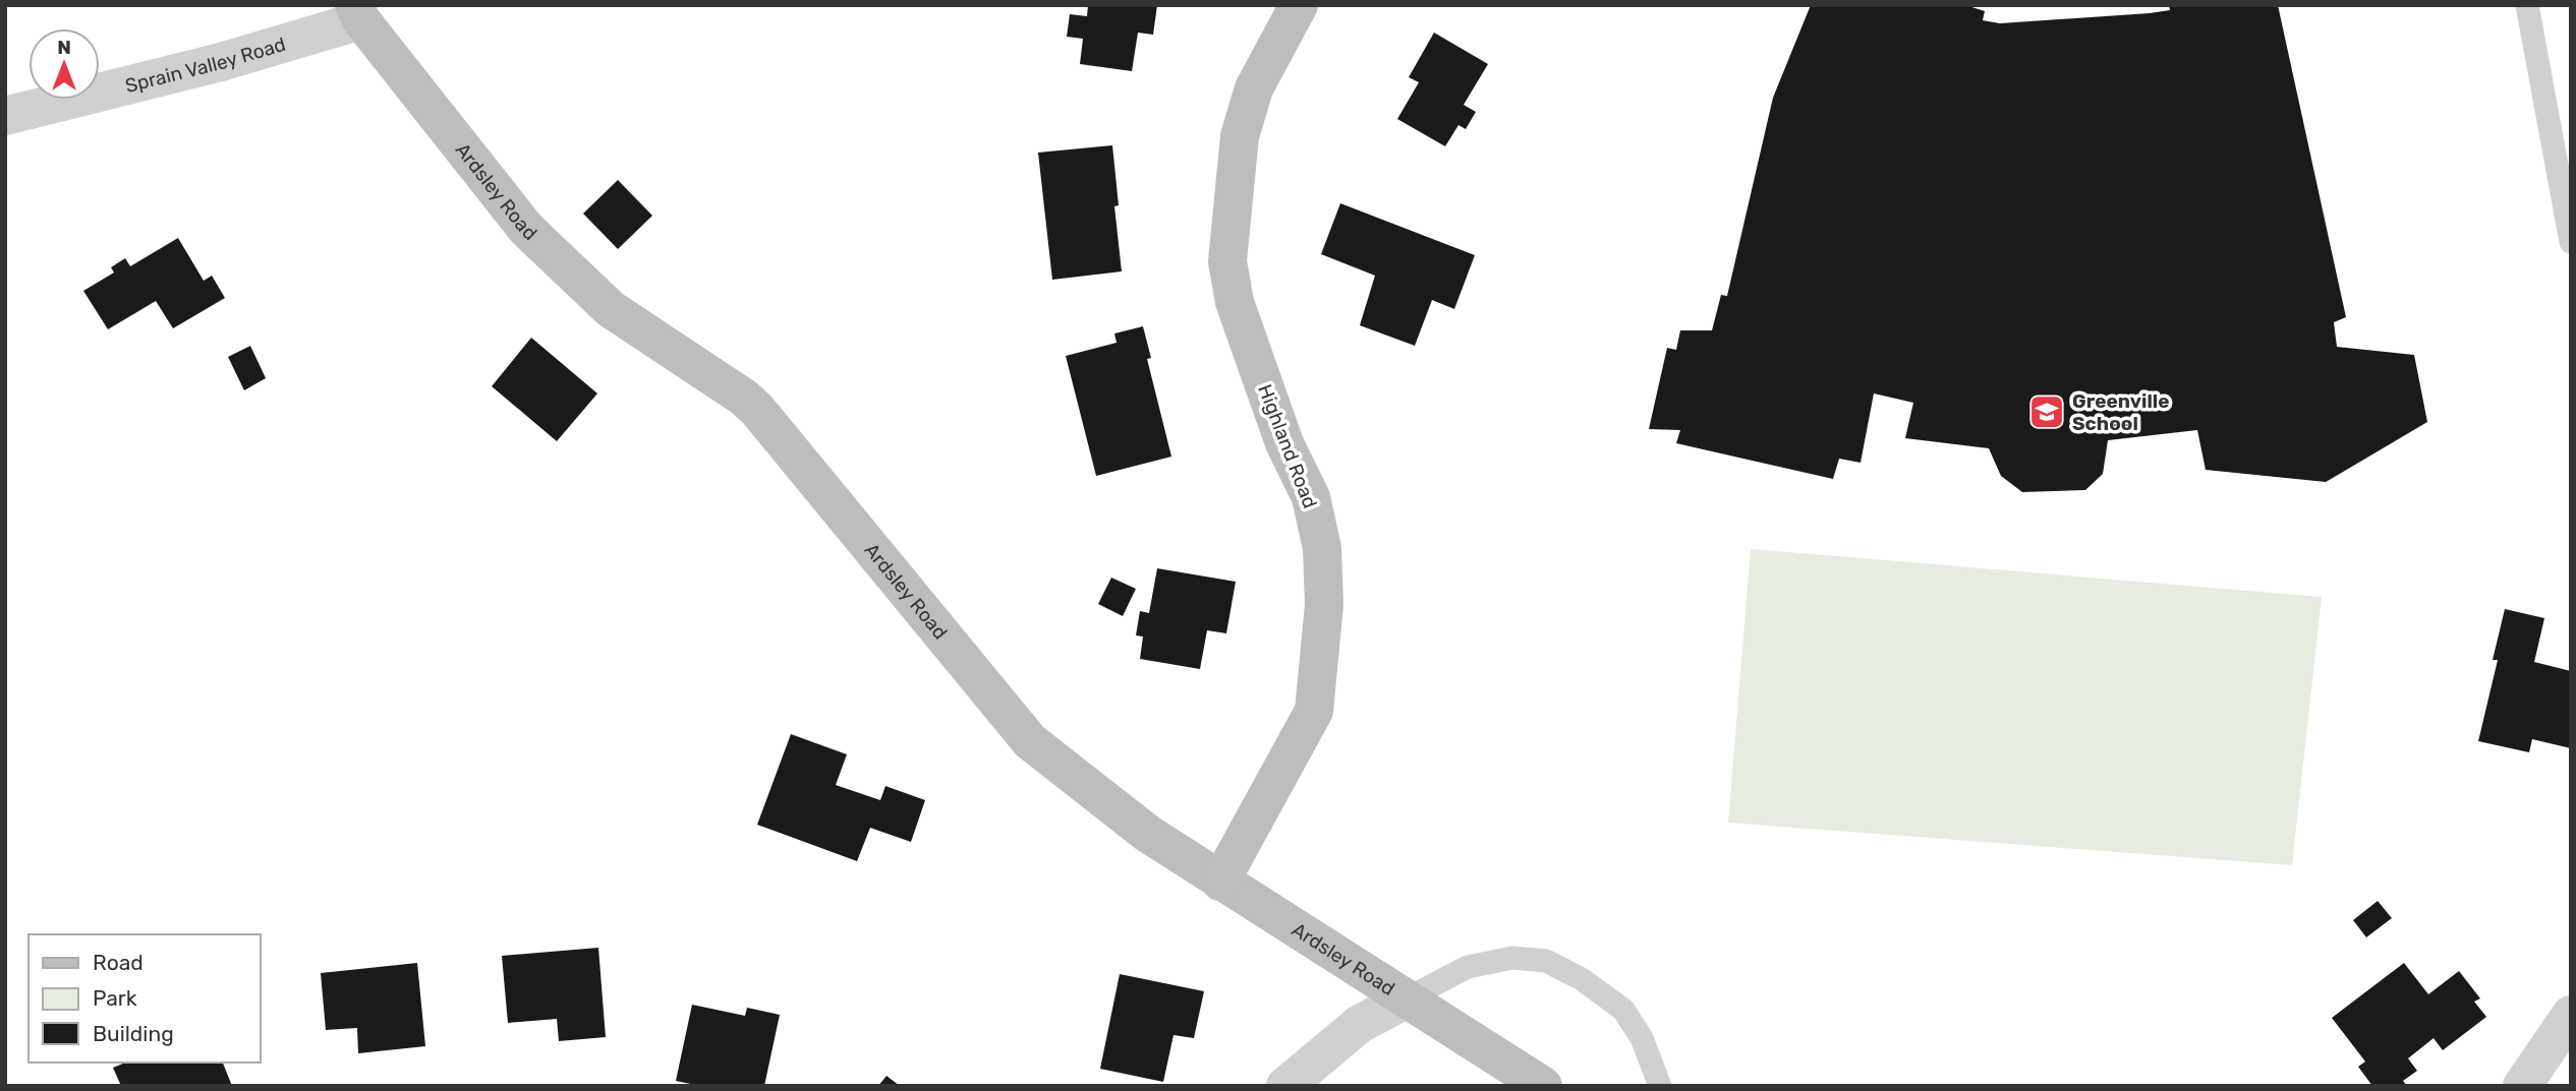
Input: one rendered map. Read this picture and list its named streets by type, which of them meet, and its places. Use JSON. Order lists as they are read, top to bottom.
{
  "streets": {
    "main road": ["Ardsley Road", "Highland Road"],
    "street": ["Sprain Valley Road"]
  },
  "crossings": [
    ["Sprain Valley Road", "Ardsley Road"],
    ["Ardsley Road", "Highland Road"]
  ],
  "places": {
    "school or university": ["Greenville School"]
  },
  "legend": ["Road", "Park", "Building"],
  "north": "top"
}
